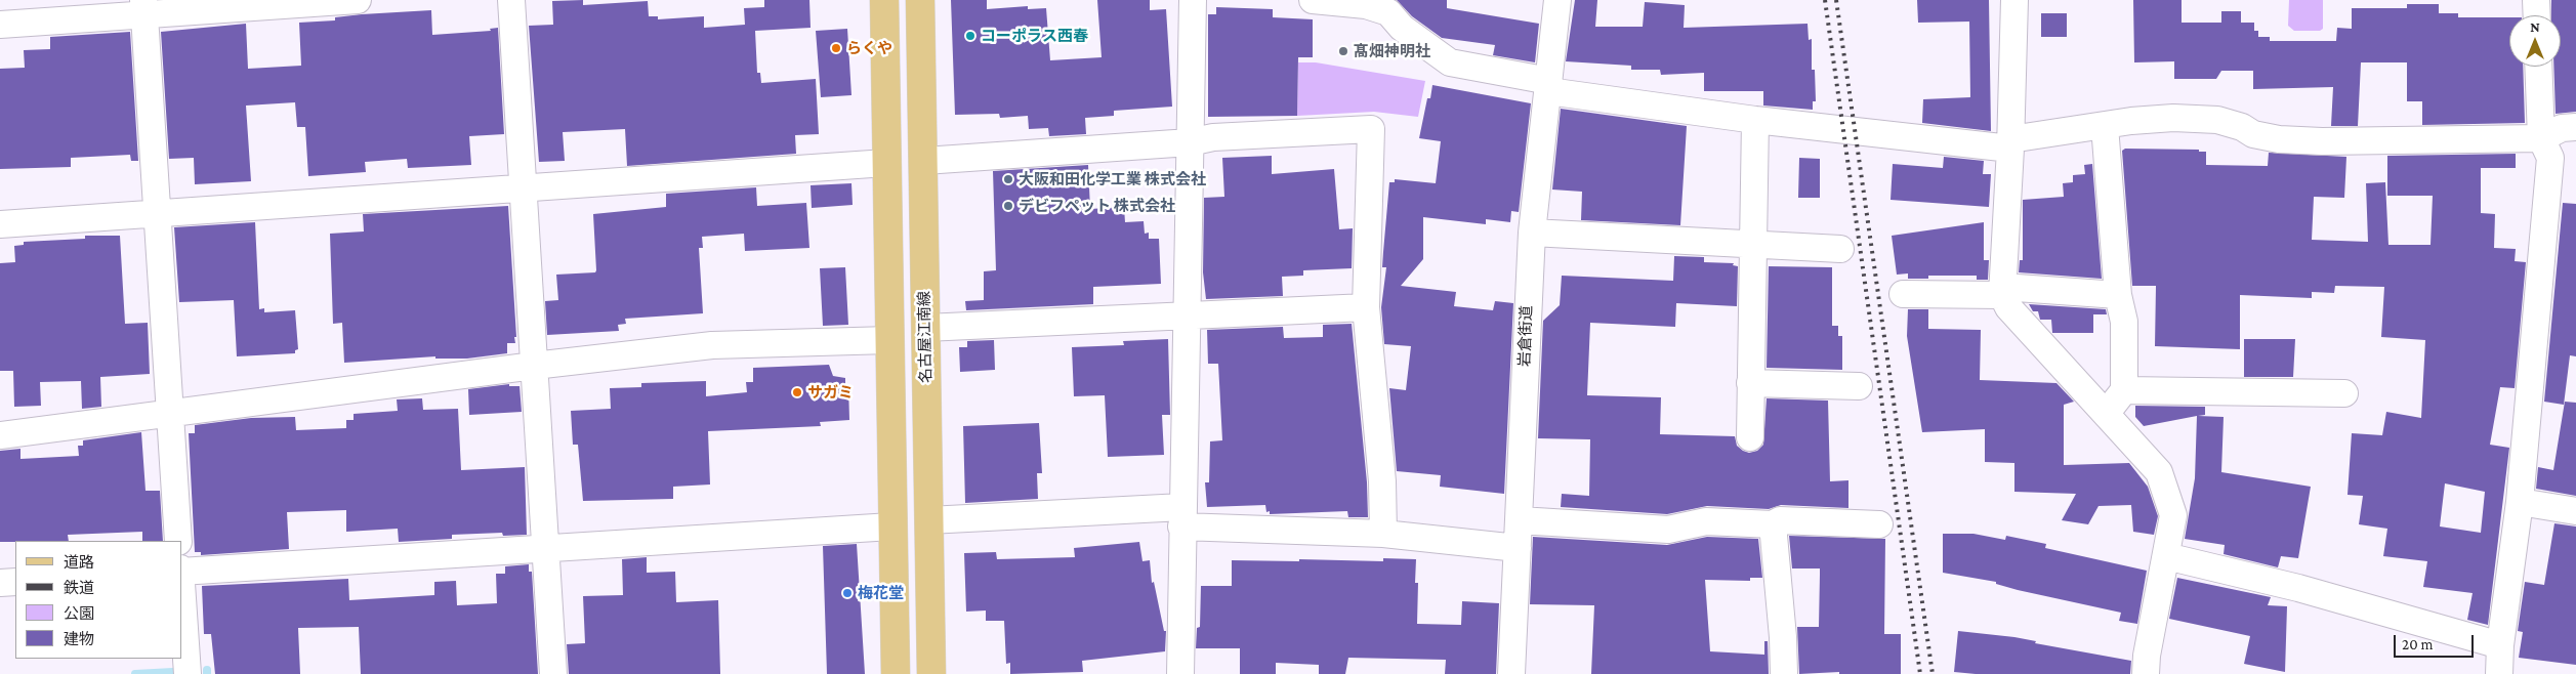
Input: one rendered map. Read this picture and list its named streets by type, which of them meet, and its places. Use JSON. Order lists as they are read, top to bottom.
{
  "streets": {
    "main road": ["名古屋江南線"],
    "street": ["岩倉街道"]
  },
  "places": [
    "コーポラス西春",
    "らくや",
    "髙畑神明社",
    "大阪和田化学工業 株式会社",
    "デビフペット 株式会社",
    "サガミ",
    "梅花堂"
  ],
  "legend": [
    "道路",
    "鉄道",
    "公園",
    "建物"
  ],
  "scale_bar": "20 m",
  "north": "top"
}
